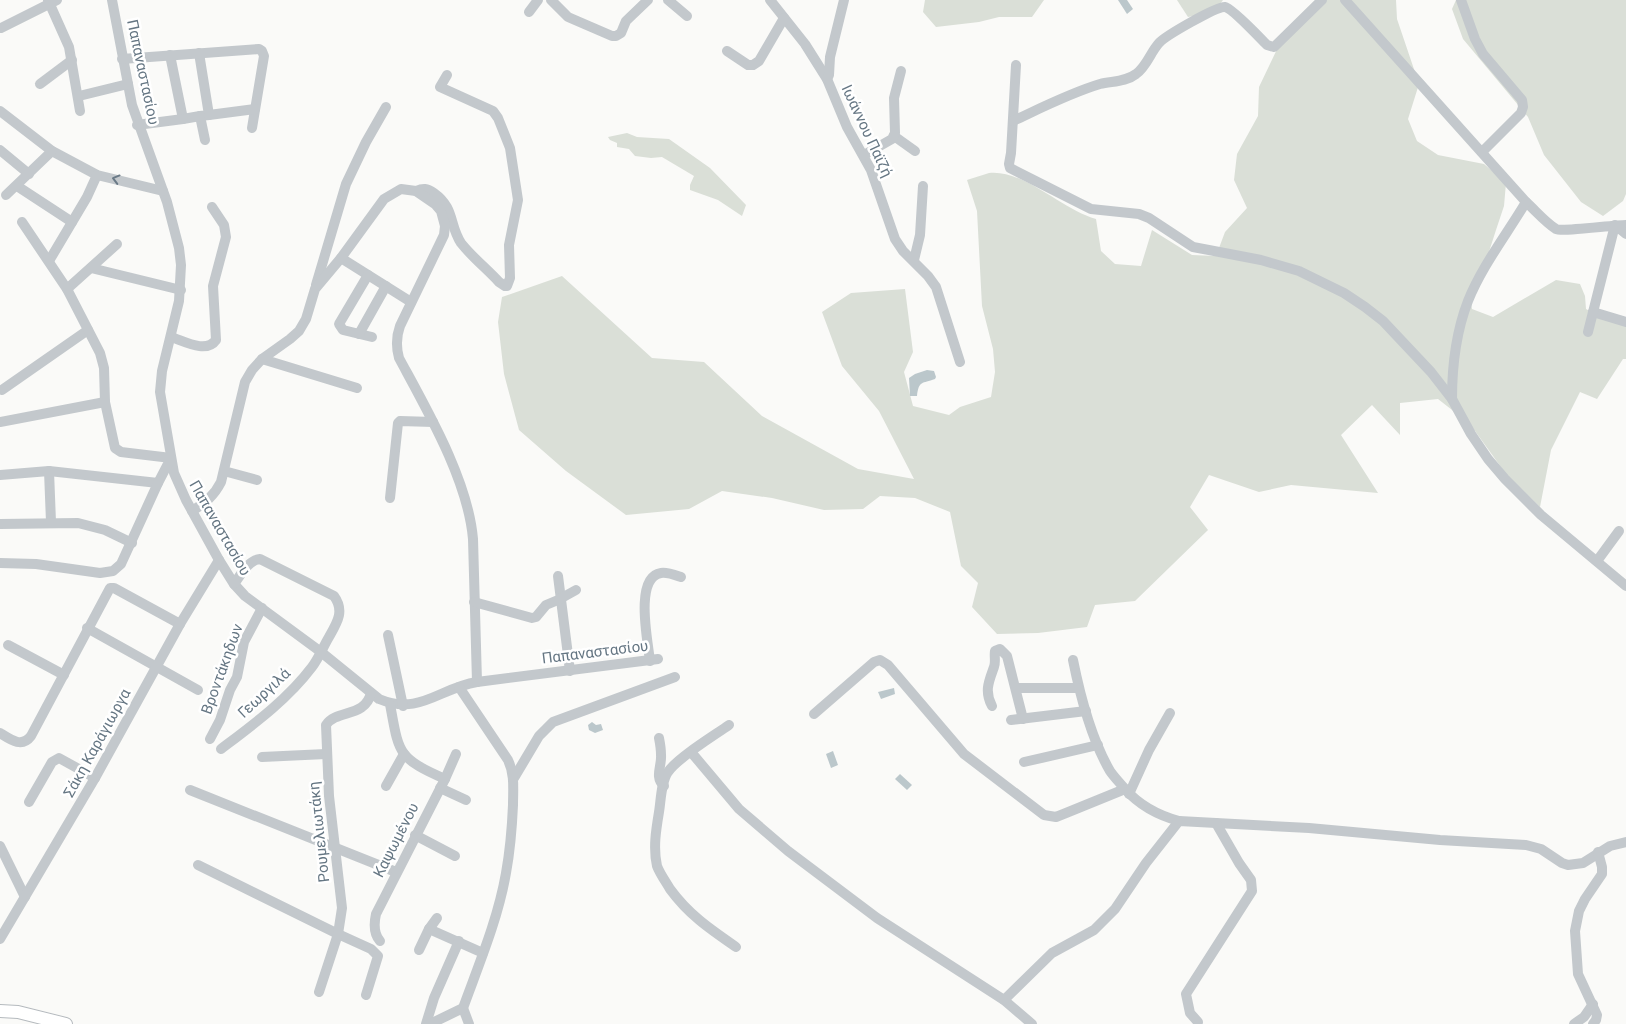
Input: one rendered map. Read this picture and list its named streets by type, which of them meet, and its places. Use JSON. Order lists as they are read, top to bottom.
{
  "streets": {
    "street": [
      "Παπαναστασίου",
      "Ιωάννου Παϊζή",
      "Βροντάκηδων",
      "Γεωργιλά",
      "Σάκη Καράγιωργα",
      "Ρουμελιωτάκη",
      "Καψωμένου"
    ]
  },
  "crossings": [
    ["Παπαναστασίου", "Βροντάκηδων"],
    ["Παπαναστασίου", "Γεωργιλά"],
    ["Παπαναστασίου", "Σάκη Καράγιωργα"],
    ["Παπαναστασίου", "Ρουμελιωτάκη"]
  ]
}
